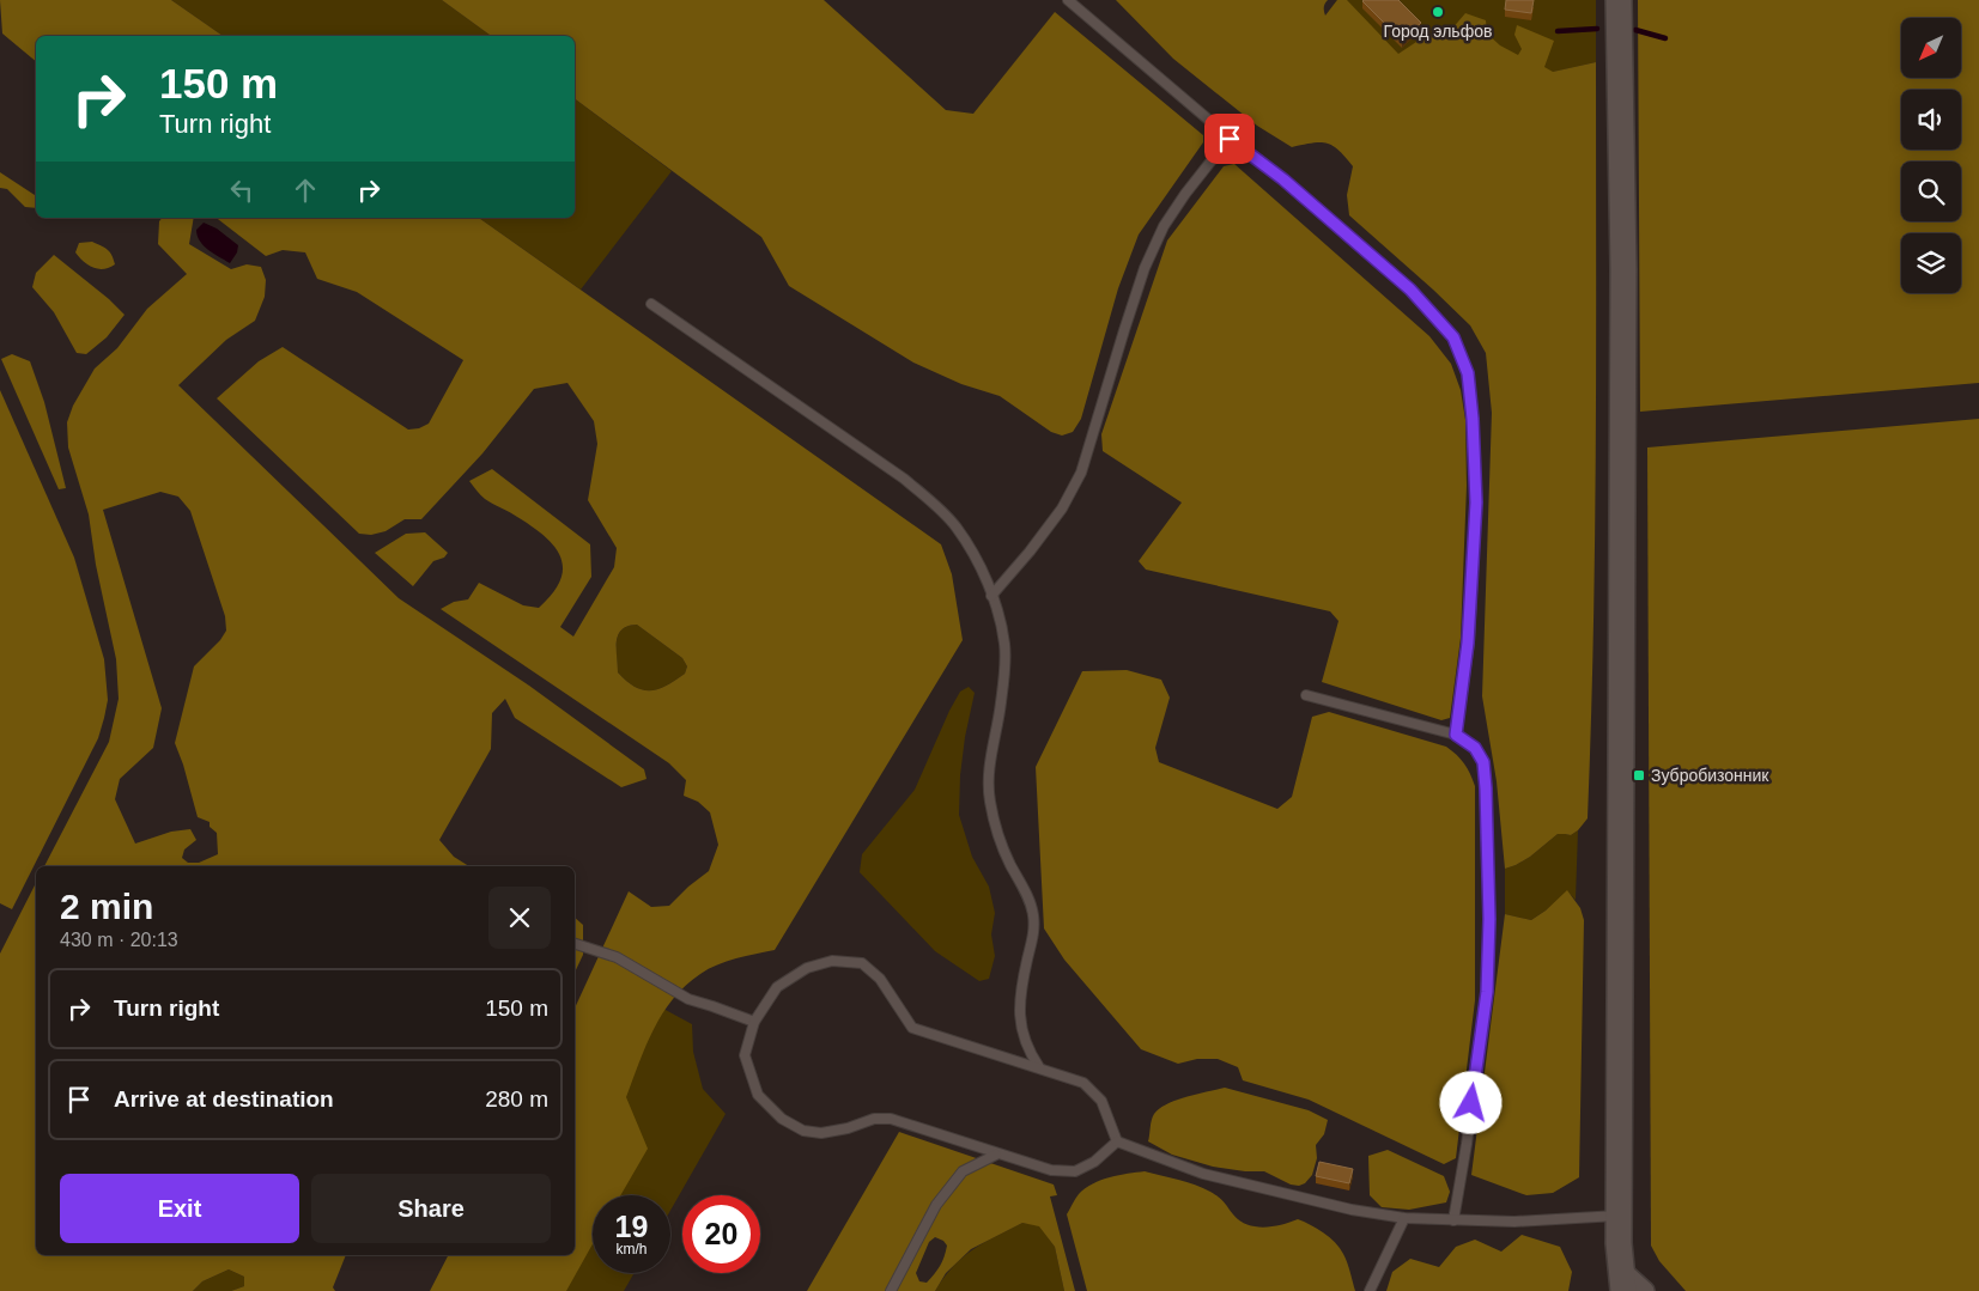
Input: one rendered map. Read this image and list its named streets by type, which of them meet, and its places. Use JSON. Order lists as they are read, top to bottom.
{
  "places": {
    "other": ["Город эльфов"],
    "transit": ["Зубробизонник"]
  },
  "north": "bottom left",
  "page": {
    "turn": ["150 m", "Turn right"],
    "heading": ["2 min", "430 m · 20:13"],
    "list": [
      {
        "name": "Turn right",
        "value": "150 m"
      },
      {
        "name": "Arrive at destination",
        "value": "280 m"
      }
    ],
    "buttons": ["Exit", "Share"],
    "speed": "19 km/h",
    "limit": "20"
  }
}
